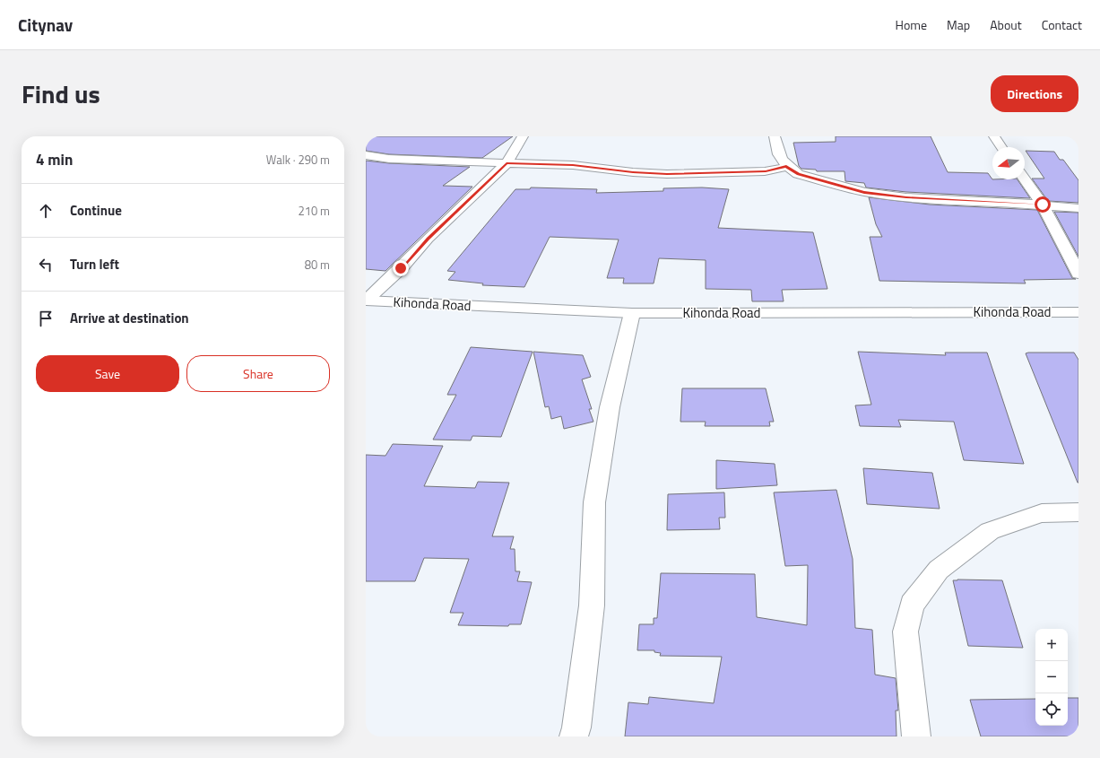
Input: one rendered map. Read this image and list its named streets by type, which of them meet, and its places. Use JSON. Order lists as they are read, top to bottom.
{
  "streets": {
    "street": ["Kihonda Road"]
  },
  "north": "left",
  "page": {
    "header": "Citynav",
    "nav": [
      "Home",
      "Map",
      "About",
      "Contact"
    ],
    "title": "Find us",
    "buttons": [
      "Directions",
      ["Save", "Share"]
    ],
    "heading": ["4 min", "Walk · 290 m"],
    "list": [
      ["Continue", "210 m"],
      ["Turn left", "80 m"],
      "Arrive at destination"
    ],
    "map_buttons": ["+", "−"]
  }
}
